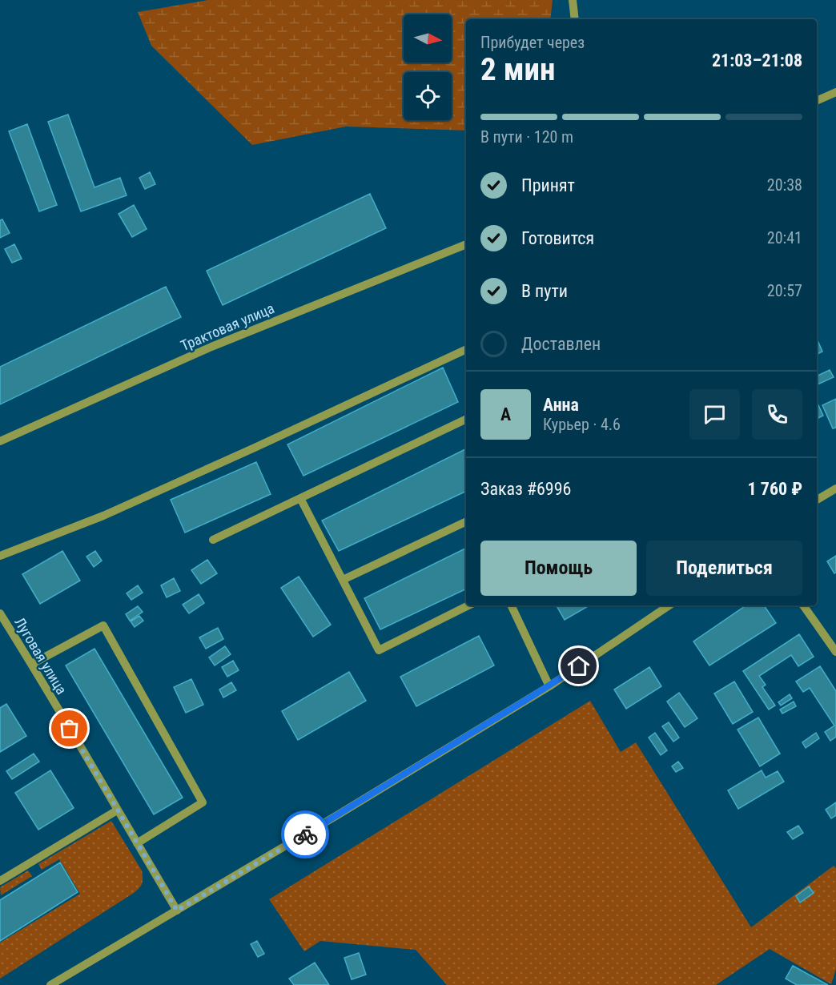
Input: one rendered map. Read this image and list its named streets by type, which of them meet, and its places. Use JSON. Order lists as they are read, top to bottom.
{
  "streets": {
    "street": ["Трактовая улица", "Луговая улица"]
  },
  "north": "right",
  "page": {
    "heading": ["2 мин", "Прибудет через", "21:03–21:08"],
    "panel": [
      "Анна",
      "Курьер · 4.6",
      "Заказ #6996",
      "1 760 ₽"
    ],
    "bar": "В пути · 120 m",
    "list": [
      ["Принят", "20:38"],
      ["Готовится", "20:41"],
      ["В пути", "20:57"],
      "Доставлен"
    ],
    "round": "А",
    "buttons": ["Помощь", "Поделиться"]
  }
}
